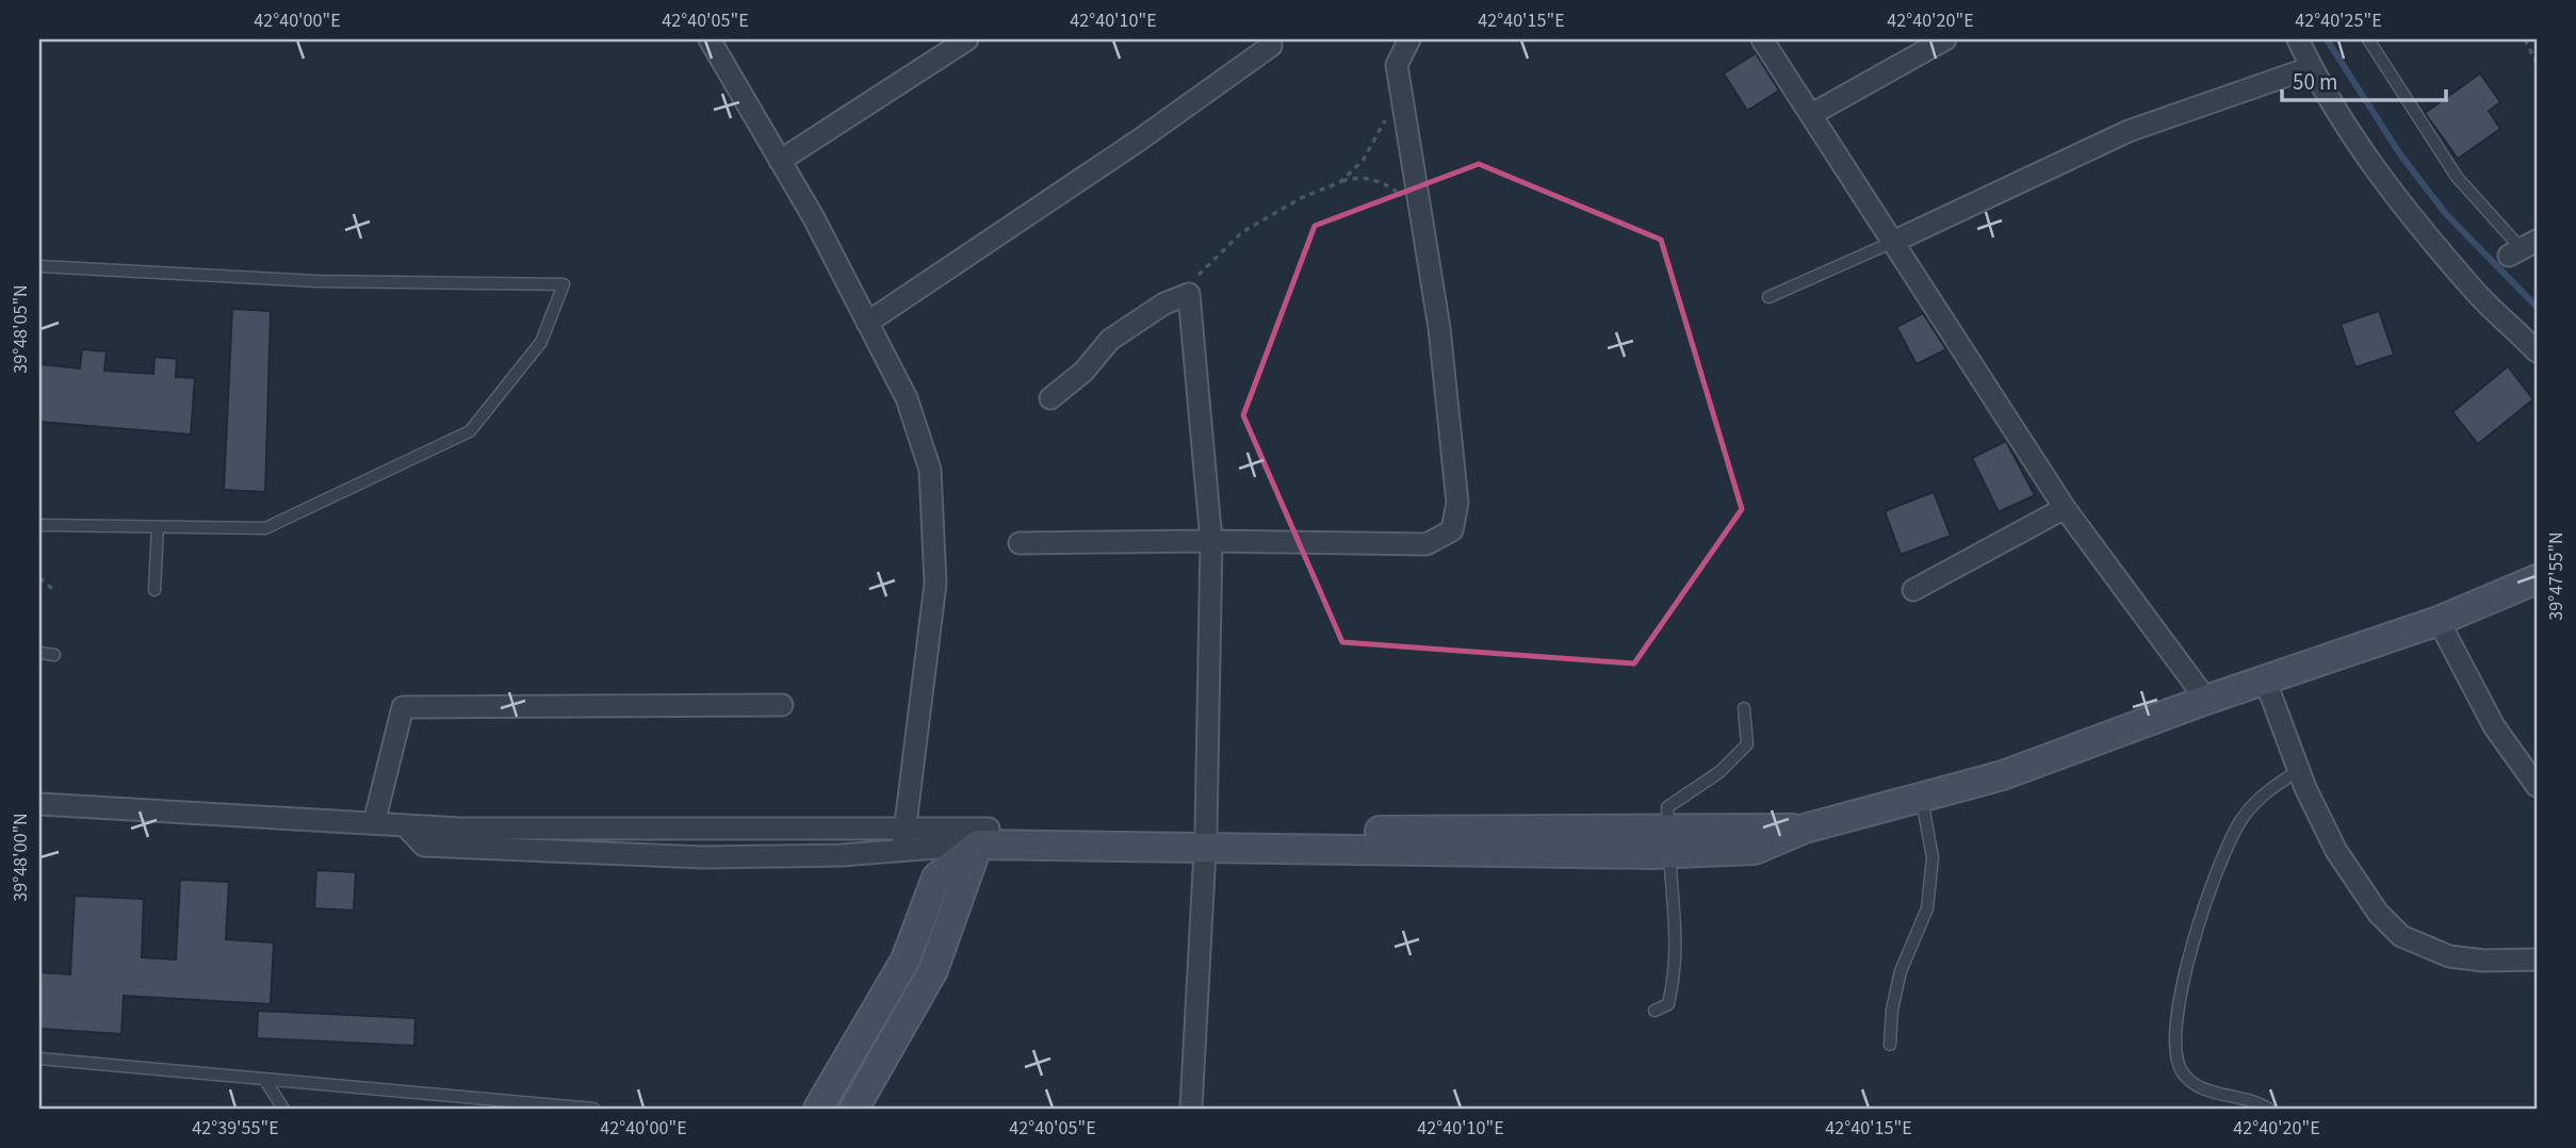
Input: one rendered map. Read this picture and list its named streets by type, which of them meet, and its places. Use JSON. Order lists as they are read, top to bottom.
{
  "scale_bar": "50 m",
  "coordinates": [
    "42°40'00\"E",
    "42°40'05\"E",
    "42°40'10\"E",
    "42°40'15\"E",
    "42°40'20\"E",
    "42°40'25\"E",
    "39°48'05\"N",
    "39°47'55\"N",
    "39°48'00\"N",
    "42°39'55\"E"
  ]
}
